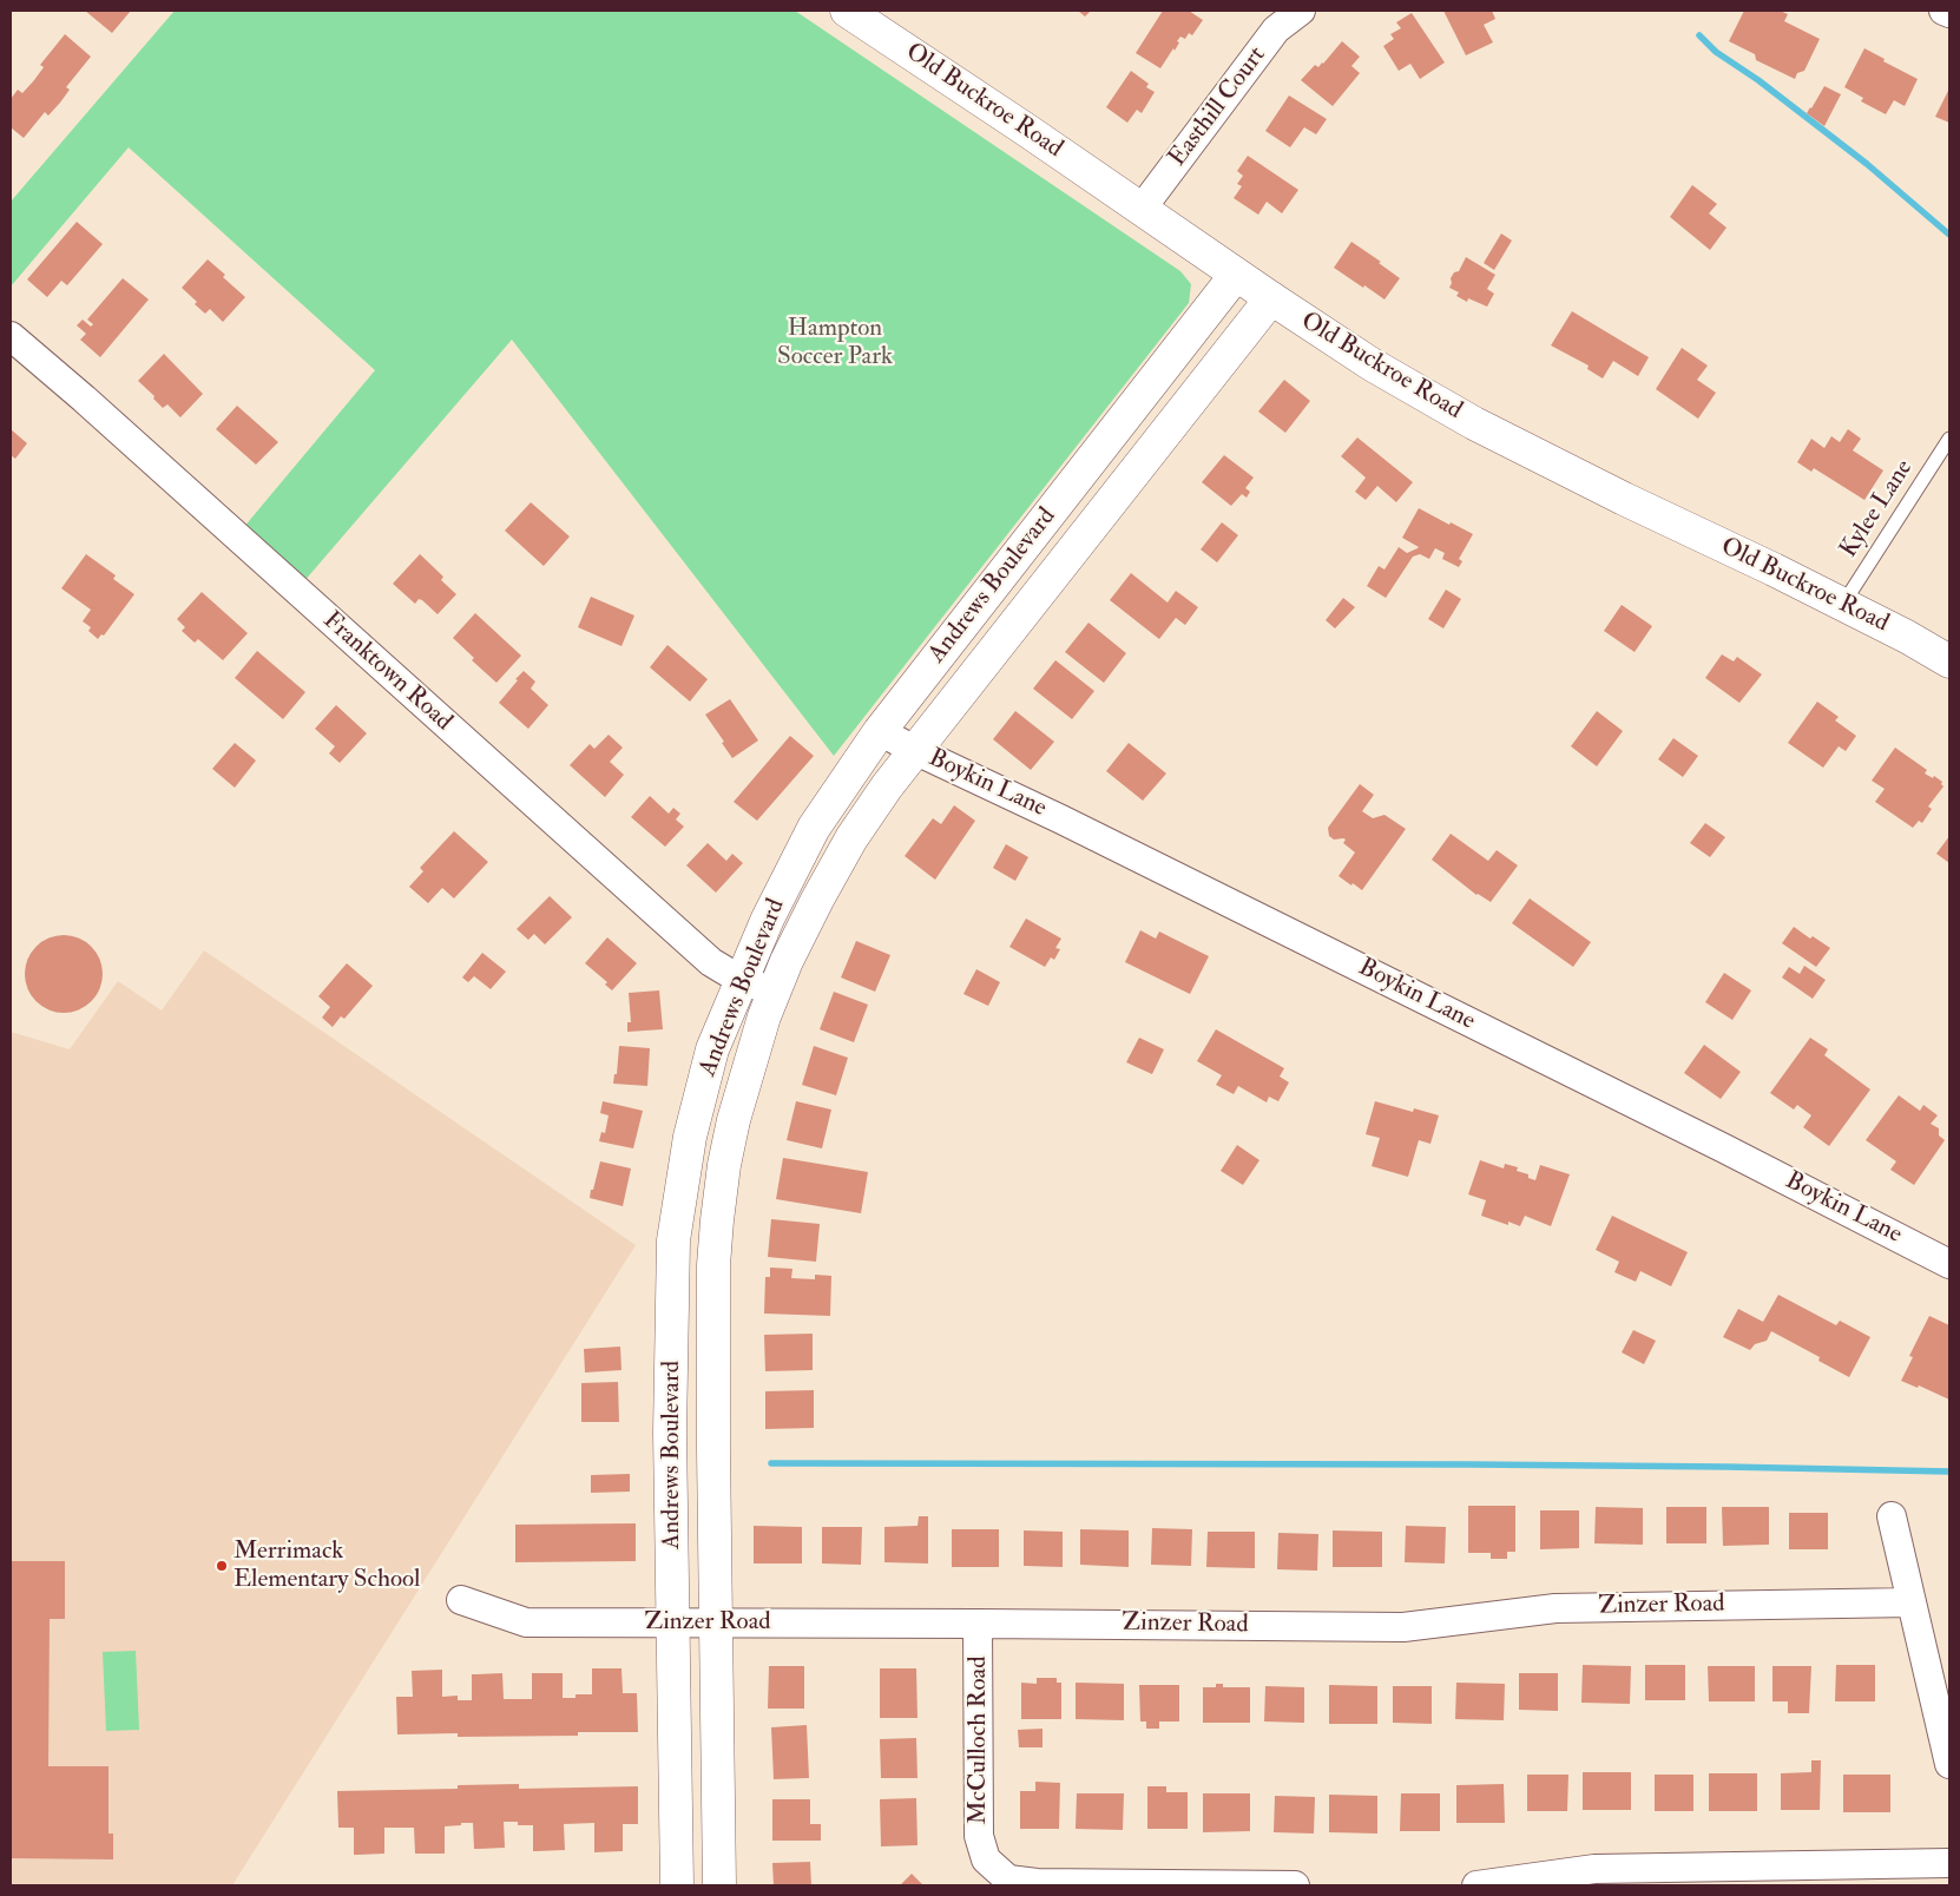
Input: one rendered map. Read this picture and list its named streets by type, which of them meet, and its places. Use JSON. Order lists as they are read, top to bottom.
{
  "streets": {
    "street": [
      "Old Buckroe Road",
      "Easthill Court",
      "Andrews Boulevard",
      "Franktown Road",
      "Boykin Lane",
      "Zinzer Road",
      "McCulloch Road"
    ],
    "lane": ["Kylee Lane"]
  },
  "crossings": [
    ["Old Buckroe Road", "Easthill Court"],
    ["Old Buckroe Road", "Kylee Lane"],
    ["Old Buckroe Road", "Andrews Boulevard"],
    ["Andrews Boulevard", "Franktown Road"],
    ["Andrews Boulevard", "Boykin Lane"],
    ["Andrews Boulevard", "Zinzer Road"],
    ["Zinzer Road", "McCulloch Road"]
  ],
  "parks": ["Hampton Soccer Park"],
  "places": ["Merrimack Elementary School"]
}
